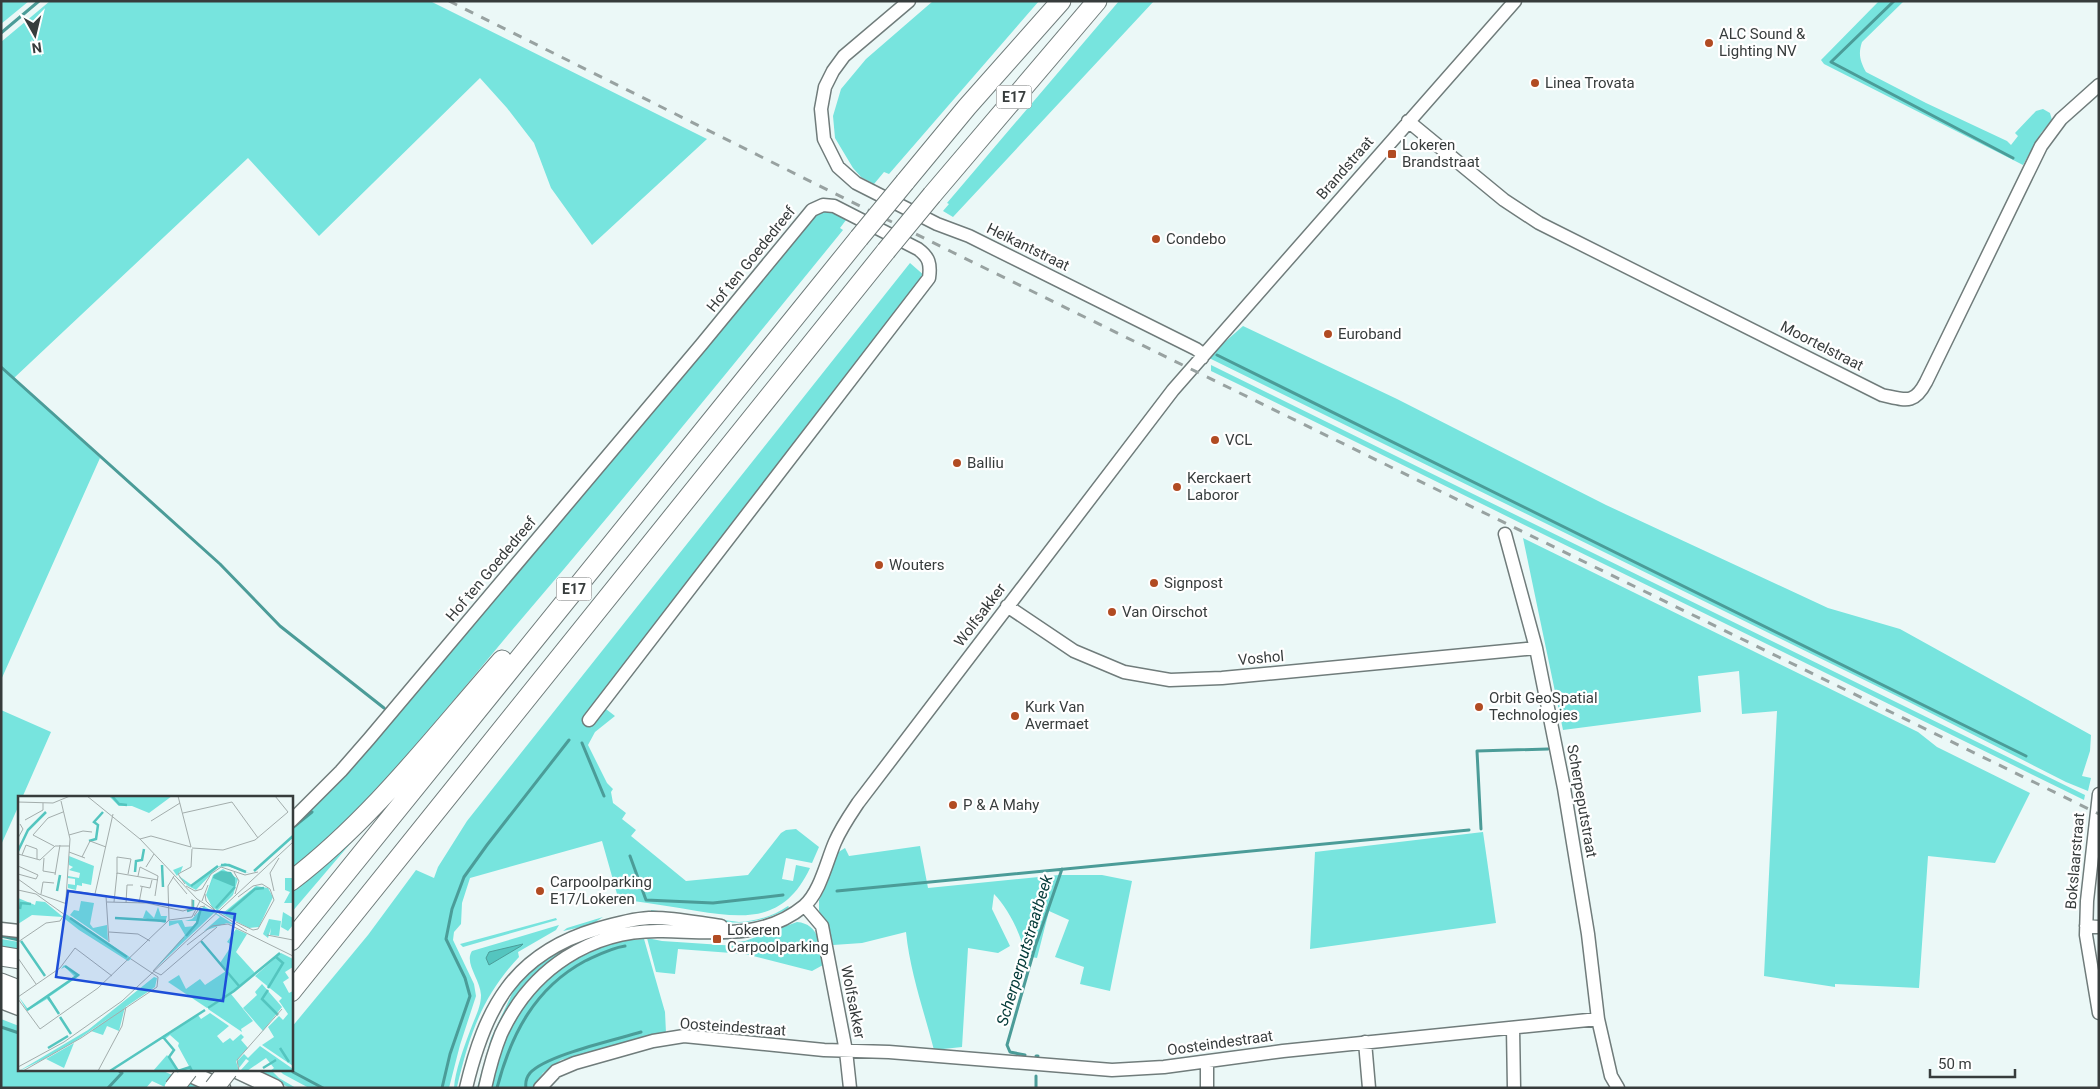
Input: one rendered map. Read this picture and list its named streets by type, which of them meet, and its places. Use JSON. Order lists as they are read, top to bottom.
{
  "streets": {
    "highway": ["E17"],
    "street": [
      "Brandstraat",
      "Heikantstraat",
      "Hof ten Goededreef",
      "Moortelstraat",
      "Wolfsakker",
      "Voshol",
      "Scherpeputstraat",
      "Bokslaarstraat",
      "Oosteindestraat"
    ]
  },
  "crossings": [
    ["Brandstraat", "Heikantstraat"],
    ["Brandstraat", "Moortelstraat"],
    ["Brandstraat", "Wolfsakker"],
    ["Heikantstraat", "Wolfsakker"],
    ["Wolfsakker", "Voshol"],
    ["Wolfsakker", "Oosteindestraat"],
    ["Voshol", "Scherpeputstraat"],
    ["Scherpeputstraat", "Oosteindestraat"]
  ],
  "water": ["Scherperputstraatbeek"],
  "places": {
    "other": [
      "ALC Sound & Lighting NV",
      "Linea Trovata",
      "Condebo",
      "Euroband",
      "VCL",
      "Balliu",
      "Kerckaert Laboror",
      "Wouters",
      "Signpost",
      "Van Oirschot",
      "Orbit GeoSpatial Technologies",
      "Kurk Van Avermaet",
      "P & A Mahy",
      "Carpoolparking E17/Lokeren"
    ],
    "transit": ["Lokeren Brandstraat", "Lokeren Carpoolparking"]
  },
  "scale_bar": "50 m",
  "north": "bottom"
}
